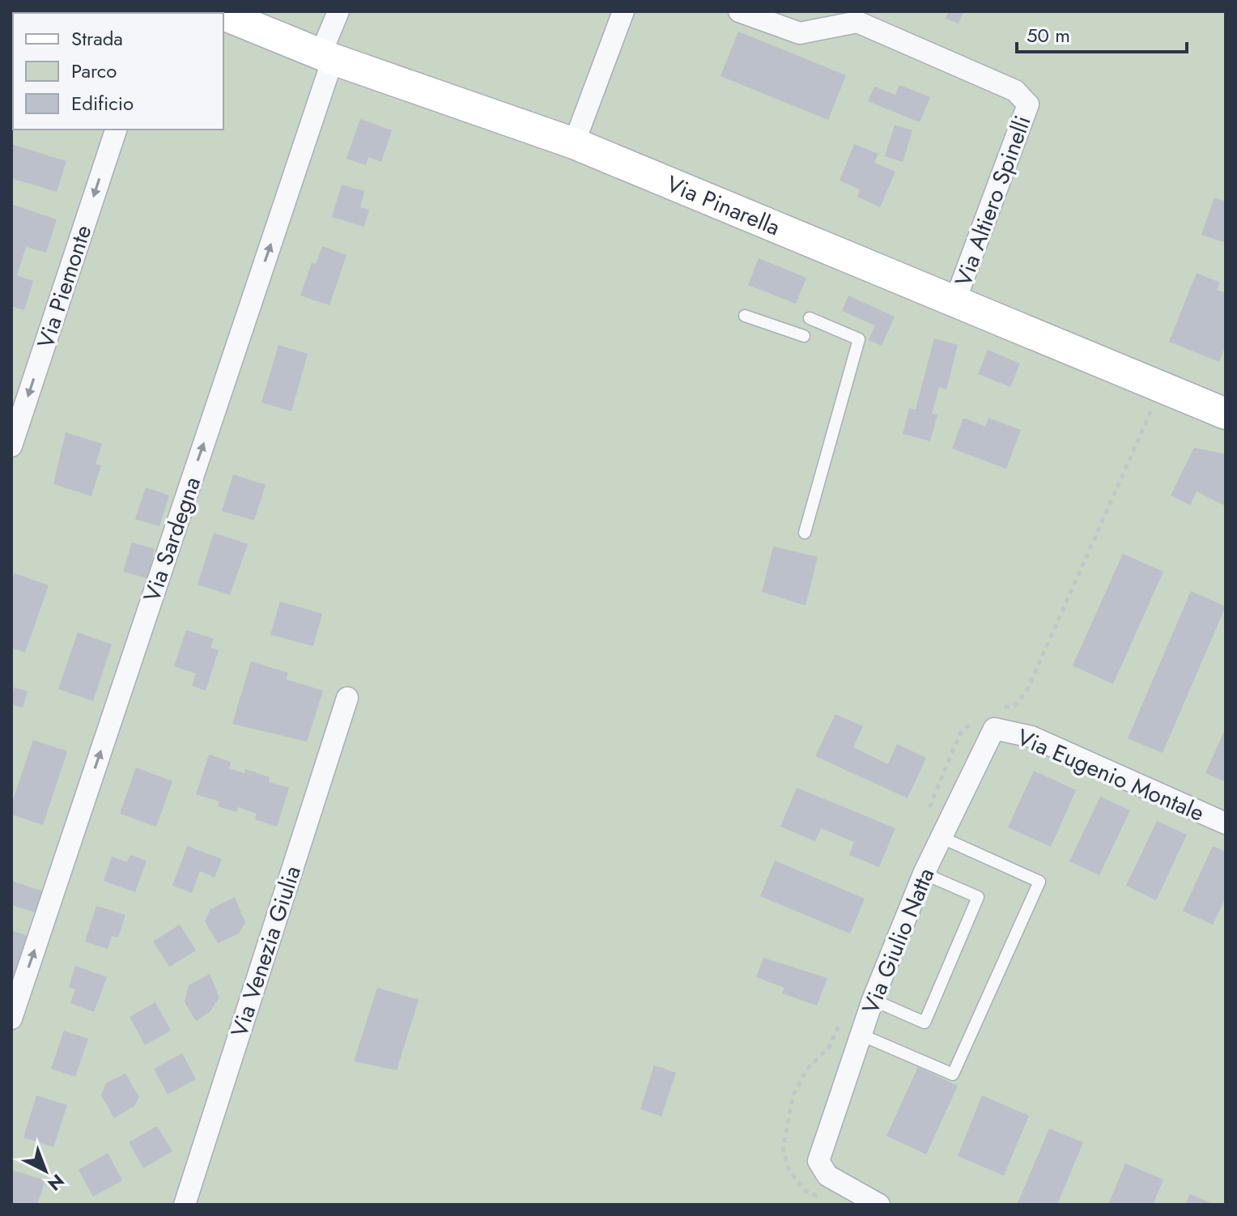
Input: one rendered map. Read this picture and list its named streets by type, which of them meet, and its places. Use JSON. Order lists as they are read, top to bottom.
{
  "streets": {
    "street": [
      "Via Altiero Spinelli",
      "Via Pinarella",
      "Via Piemonte",
      "Via Sardegna",
      "Via Eugenio Montale",
      "Via Giulio Natta",
      "Via Venezia Giulia"
    ]
  },
  "crossings": [
    ["Via Altiero Spinelli", "Via Pinarella"],
    ["Via Pinarella", "Via Sardegna"],
    ["Via Eugenio Montale", "Via Giulio Natta"]
  ],
  "one_way": ["Via Piemonte", "Via Sardegna"],
  "legend": ["Strada", "Parco", "Edificio"],
  "scale_bar": "50 m",
  "north": "bottom right"
}
